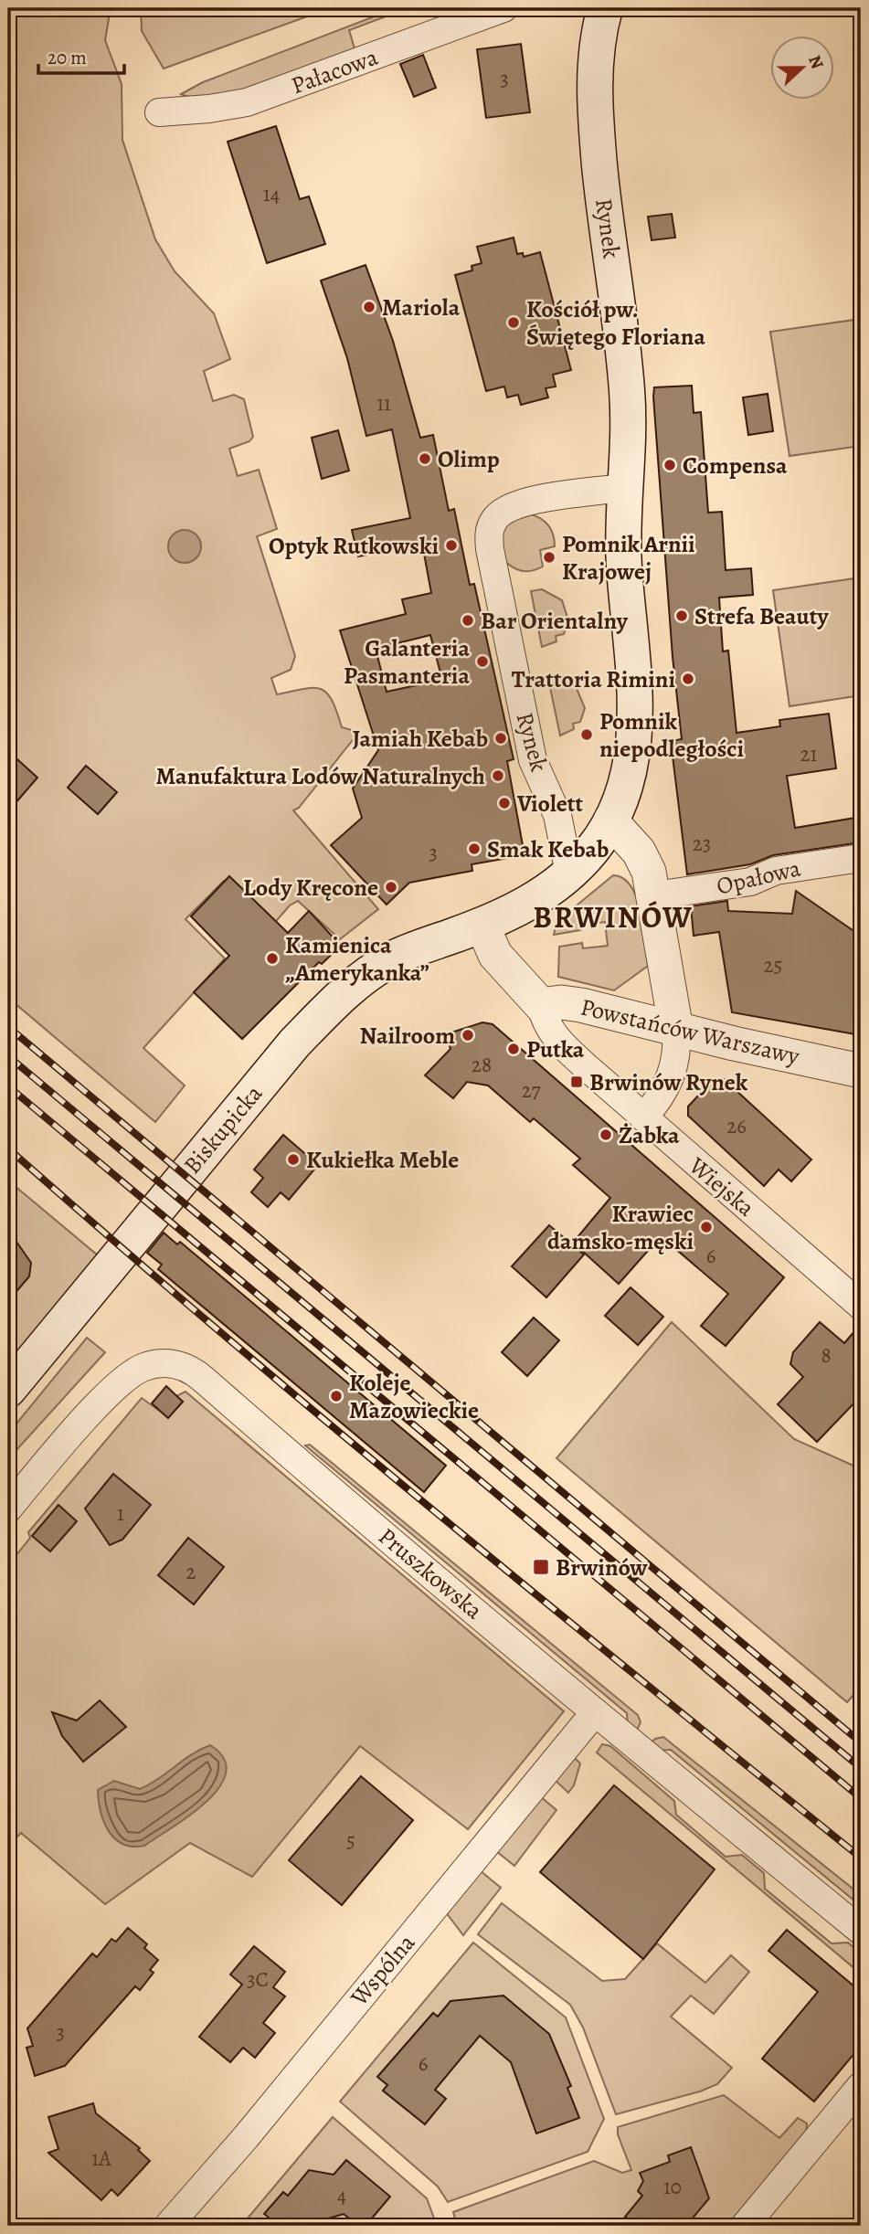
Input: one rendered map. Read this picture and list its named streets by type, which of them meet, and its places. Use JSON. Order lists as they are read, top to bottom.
{
  "streets": {
    "main road": ["Rynek", "Biskupicka"],
    "street": [
      "Pałacowa",
      "Opałowa",
      "Powstańców Warszawy",
      "Wiejska",
      "Pruszkowska",
      "Wspólna"
    ]
  },
  "crossings": [
    ["Rynek", "Biskupicka"],
    ["Powstańców Warszawy", "Wiejska"],
    ["Pruszkowska", "Wspólna"]
  ],
  "districts": ["BRWINÓW"],
  "places": {
    "other": [
      "Mariola",
      "Kościół pw. Świętego Floriana",
      "Olimp",
      "Compensa",
      "Optyk Rutkowski",
      "Pomnik Arnii Krajowej",
      "Strefa Beauty",
      "Bar Orientalny",
      "Galanteria Pasmanteria",
      "Trattoria Rimini",
      "Pomnik niepodległości",
      "Jamiah Kebab",
      "Manufaktura Lodów Naturalnych",
      "Violett",
      "Smak Kebab",
      "Lody Kręcone",
      "Kamienica „Amerykanka”",
      "Nailroom",
      "Putka",
      "Żabka",
      "Kukiełka Meble",
      "Krawiec damsko-męski",
      "Koleje Mazowieckie"
    ],
    "transit": ["Brwinów Rynek", "Brwinów"]
  },
  "house_numbers": [
    "3",
    "14",
    "11",
    "21",
    "23",
    "3",
    "25",
    "28",
    "27",
    "26",
    "6",
    "8",
    "1",
    "2",
    "5",
    "3C",
    "3",
    "6",
    "1A",
    "10",
    "4"
  ],
  "scale_bar": "20 m",
  "north": "right"
}
